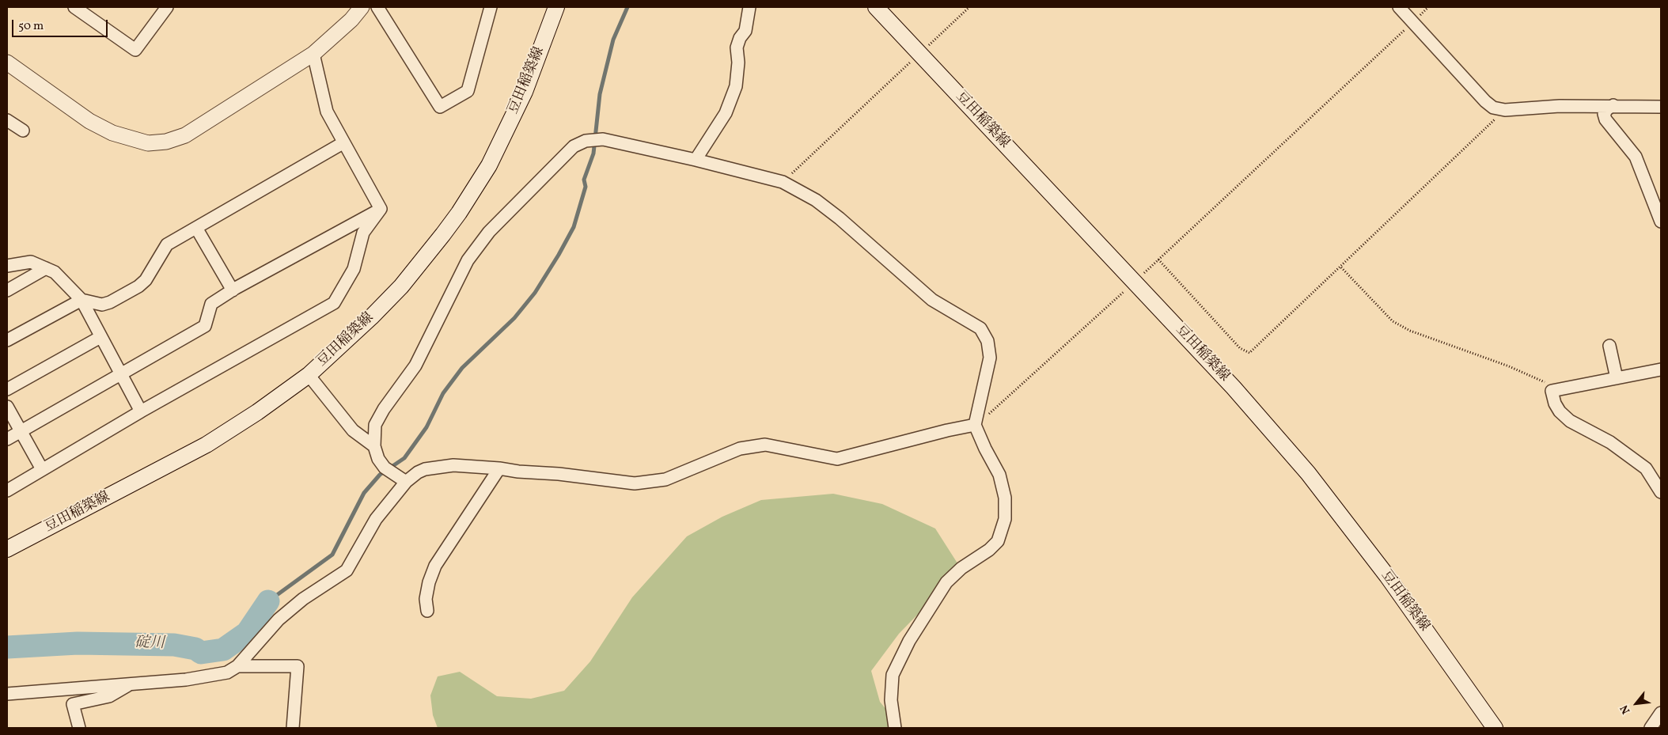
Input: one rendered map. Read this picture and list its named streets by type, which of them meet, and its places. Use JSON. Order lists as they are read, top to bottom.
{
  "streets": {
    "main road": ["豆田稲築線"]
  },
  "water": ["碇川"],
  "scale_bar": "50 m",
  "north": "bottom left"
}
